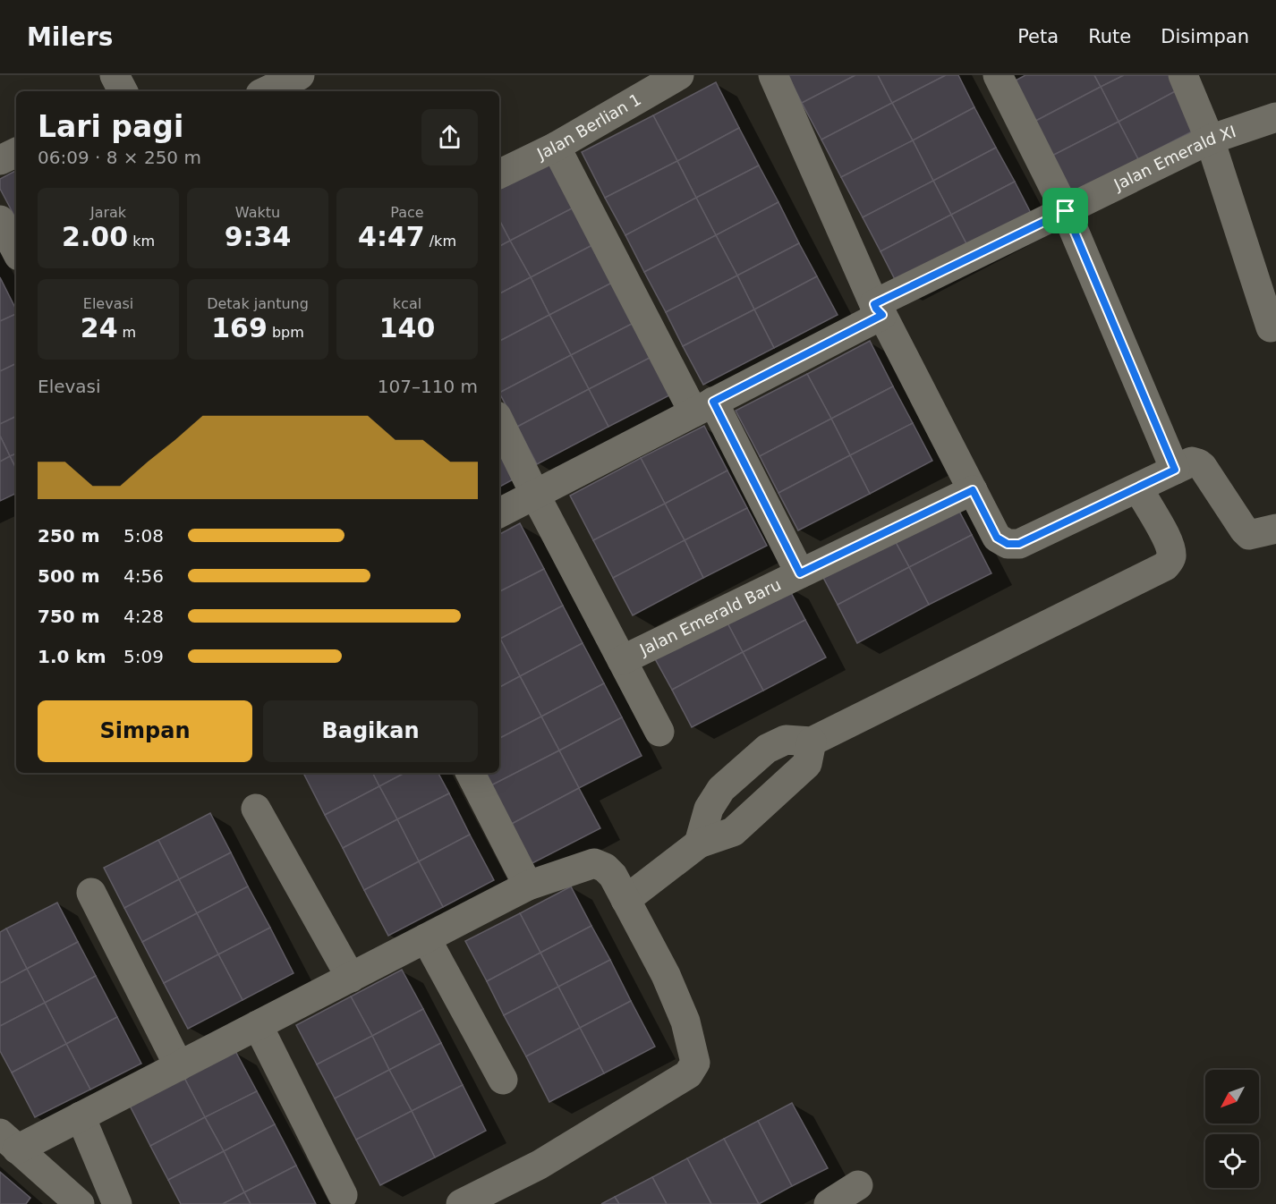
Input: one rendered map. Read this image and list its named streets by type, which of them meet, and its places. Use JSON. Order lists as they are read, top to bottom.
{
  "streets": {
    "street": ["Jalan Berlian 1", "Jalan Emerald XI", "Jalan Emerald Baru"]
  },
  "north": "bottom left",
  "page": {
    "header": "Milers",
    "nav": ["Peta", "Rute", "Disimpan"],
    "heading": ["Lari pagi", "06:09 · 8 × 250 m"],
    "stats": [
      ["Jarak", "2.00 km"],
      ["Waktu", "9:34"],
      ["Pace", "4:47 /km"],
      ["Elevasi", "24 m"],
      ["Detak jantung", "169 bpm"],
      ["kcal", "140"]
    ],
    "chart": ["Elevasi", "107–110 m"],
    "list": [
      {
        "name": "250 m",
        "note": "5:08"
      },
      {
        "name": "500 m",
        "note": "4:56"
      },
      {
        "name": "750 m",
        "note": "4:28"
      },
      {
        "name": "1.0 km",
        "note": "5:09"
      }
    ],
    "buttons": ["Simpan", "Bagikan"]
  }
}
